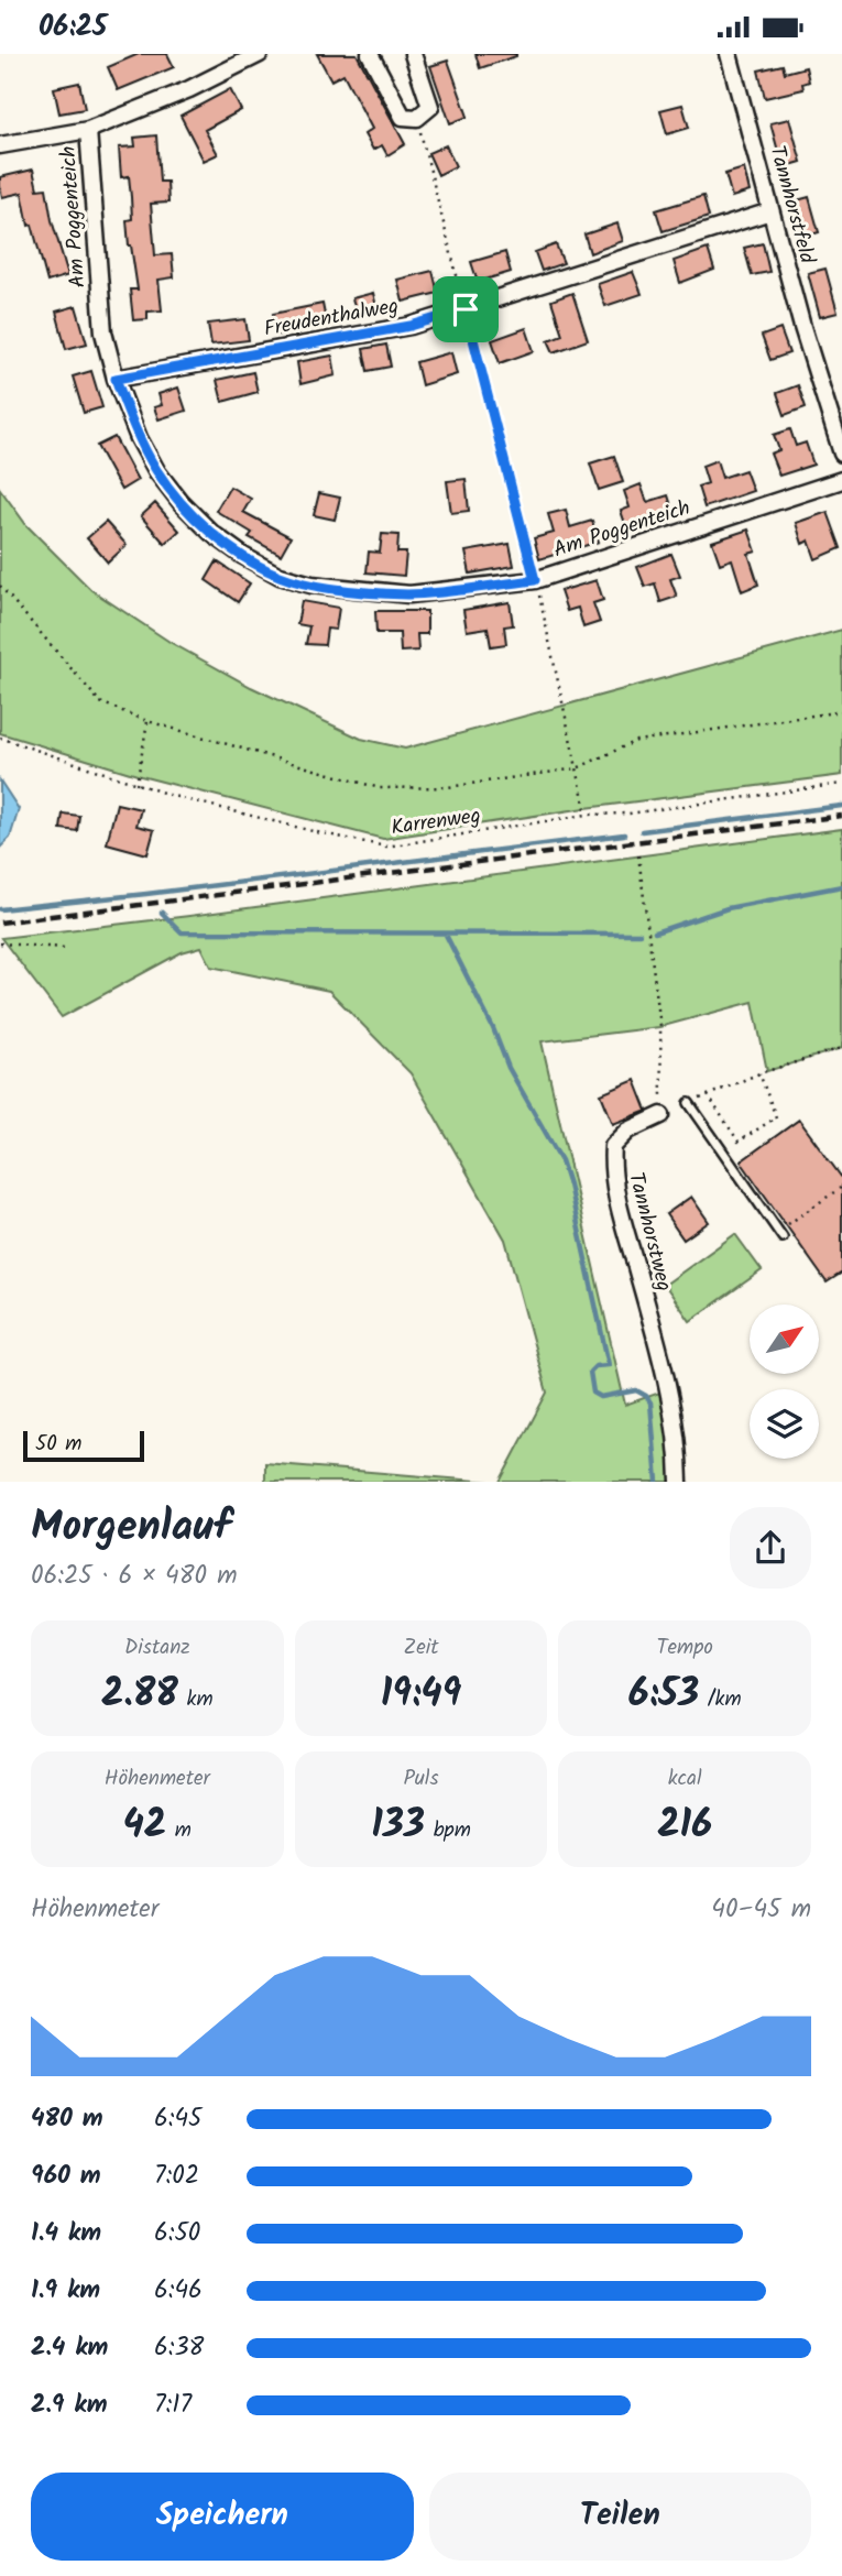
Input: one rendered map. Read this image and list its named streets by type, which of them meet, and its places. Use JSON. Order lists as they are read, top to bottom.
{
  "streets": {
    "street": [
      "Tannhorstfeld",
      "Am Poggenteich",
      "Freudenthalweg",
      "Tannhorstweg"
    ],
    "path": ["Karrenweg"]
  },
  "crossings": [
    ["Tannhorstfeld", "Freudenthalweg"],
    ["Am Poggenteich", "Freudenthalweg"]
  ],
  "scale_bar": "50 m",
  "north": "top right",
  "page": {
    "status": "06:25",
    "scale": "50 m",
    "heading": ["Morgenlauf", "06:25 · 6 × 480 m"],
    "stats": [
      ["Distanz", "2.88 km"],
      ["Zeit", "19:49"],
      ["Tempo", "6:53 /km"],
      ["Höhenmeter", "42 m"],
      ["Puls", "133 bpm"],
      ["kcal", "216"]
    ],
    "chart": ["Höhenmeter", "40–45 m"],
    "list": [
      {
        "name": "480 m",
        "note": "6:45"
      },
      {
        "name": "960 m",
        "note": "7:02"
      },
      {
        "name": "1.4 km",
        "note": "6:50"
      },
      {
        "name": "1.9 km",
        "note": "6:46"
      },
      {
        "name": "2.4 km",
        "note": "6:38"
      },
      {
        "name": "2.9 km",
        "note": "7:17"
      }
    ],
    "buttons": ["Speichern", "Teilen"]
  }
}
